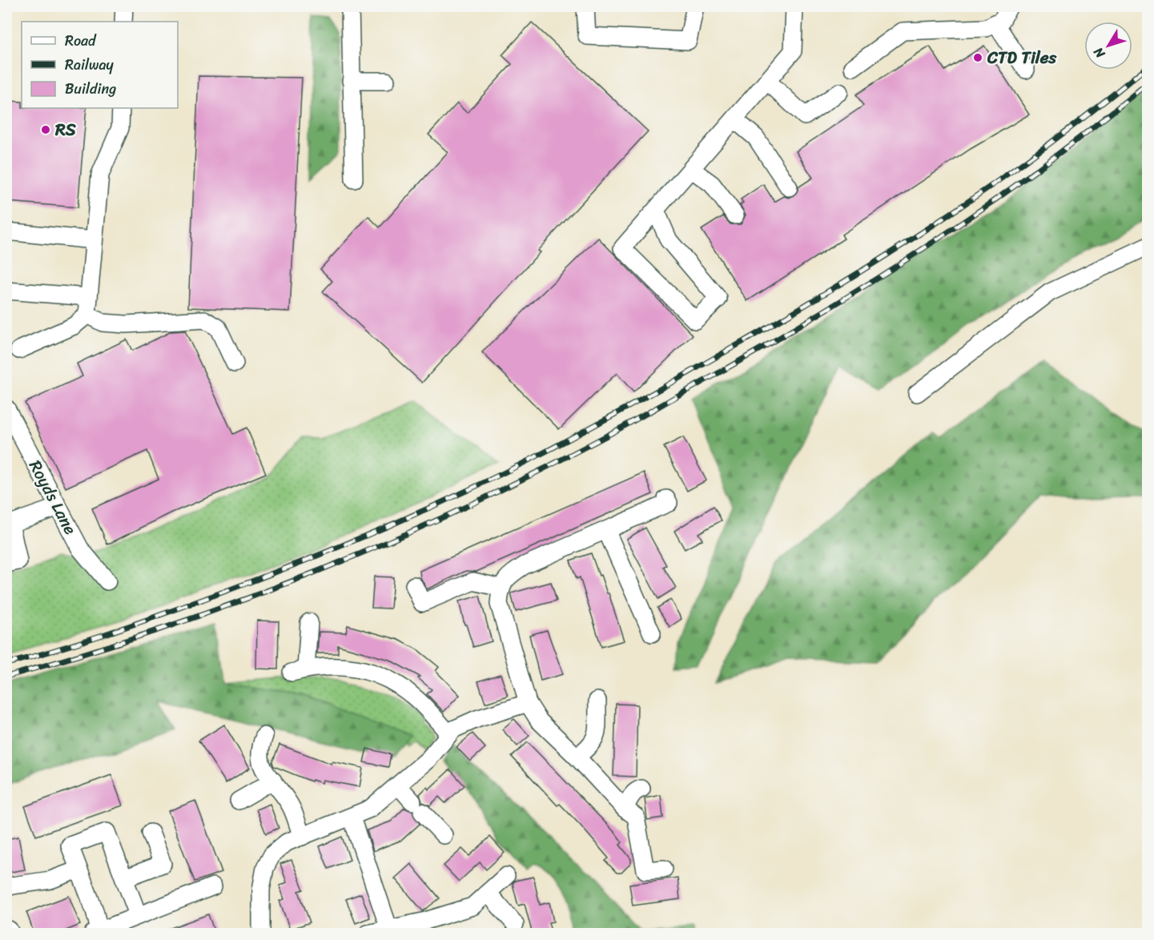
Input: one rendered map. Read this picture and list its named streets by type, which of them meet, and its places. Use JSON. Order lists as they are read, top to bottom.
{
  "streets": {
    "street": ["Royds Lane"]
  },
  "places": ["CTD Tiles", "RS"],
  "legend": ["Road", "Railway", "Building"],
  "north": "bottom left"
}
